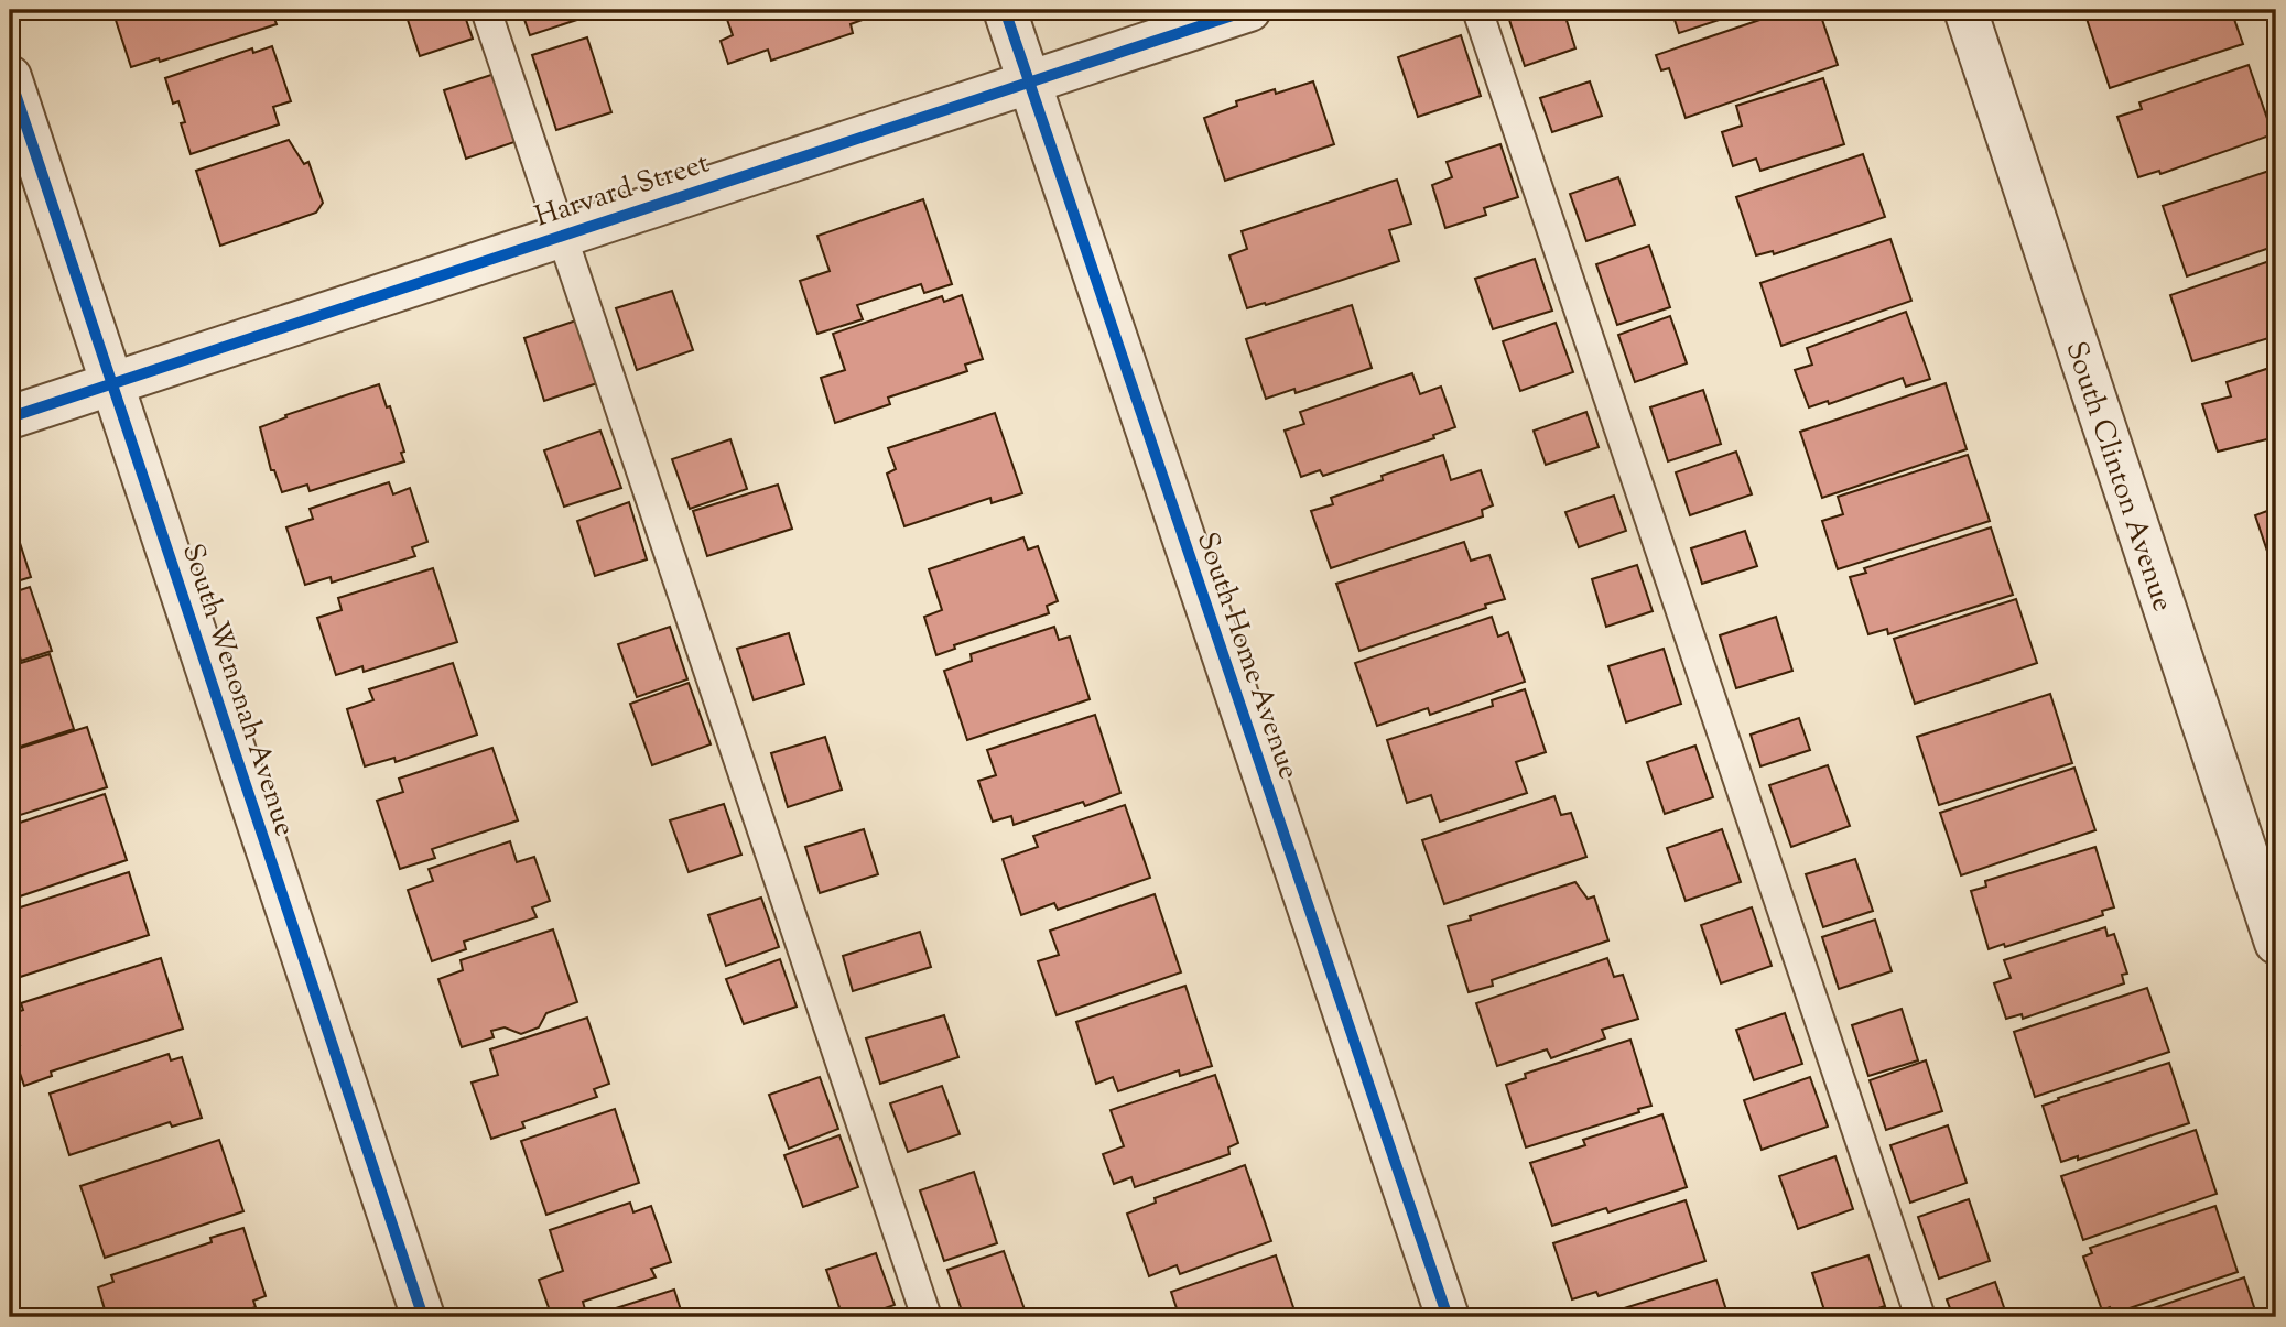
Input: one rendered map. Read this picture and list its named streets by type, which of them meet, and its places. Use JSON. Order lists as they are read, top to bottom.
{
  "streets": {
    "street": [
      "Harvard Street",
      "South Clinton Avenue",
      "South Home Avenue",
      "South Wenonah Avenue"
    ]
  },
  "crossings": [
    ["Harvard Street", "South Home Avenue"],
    ["Harvard Street", "South Wenonah Avenue"]
  ]
}
